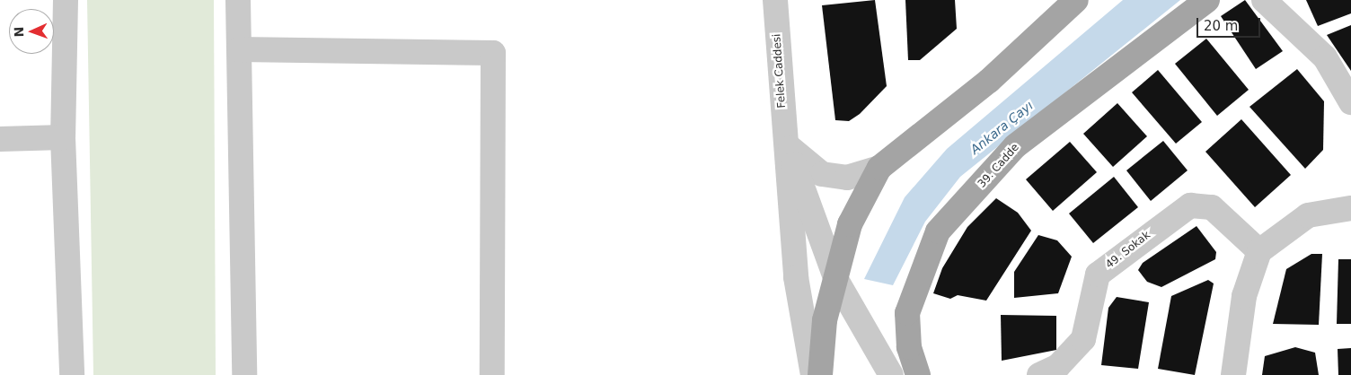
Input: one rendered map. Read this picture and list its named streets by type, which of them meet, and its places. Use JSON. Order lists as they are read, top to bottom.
{
  "streets": {
    "main road": ["39. Cadde"],
    "street": ["Felek Caddesi", "49. Sokak"]
  },
  "water": ["Ankara Çayı"],
  "scale_bar": "20 m",
  "north": "left"
}
